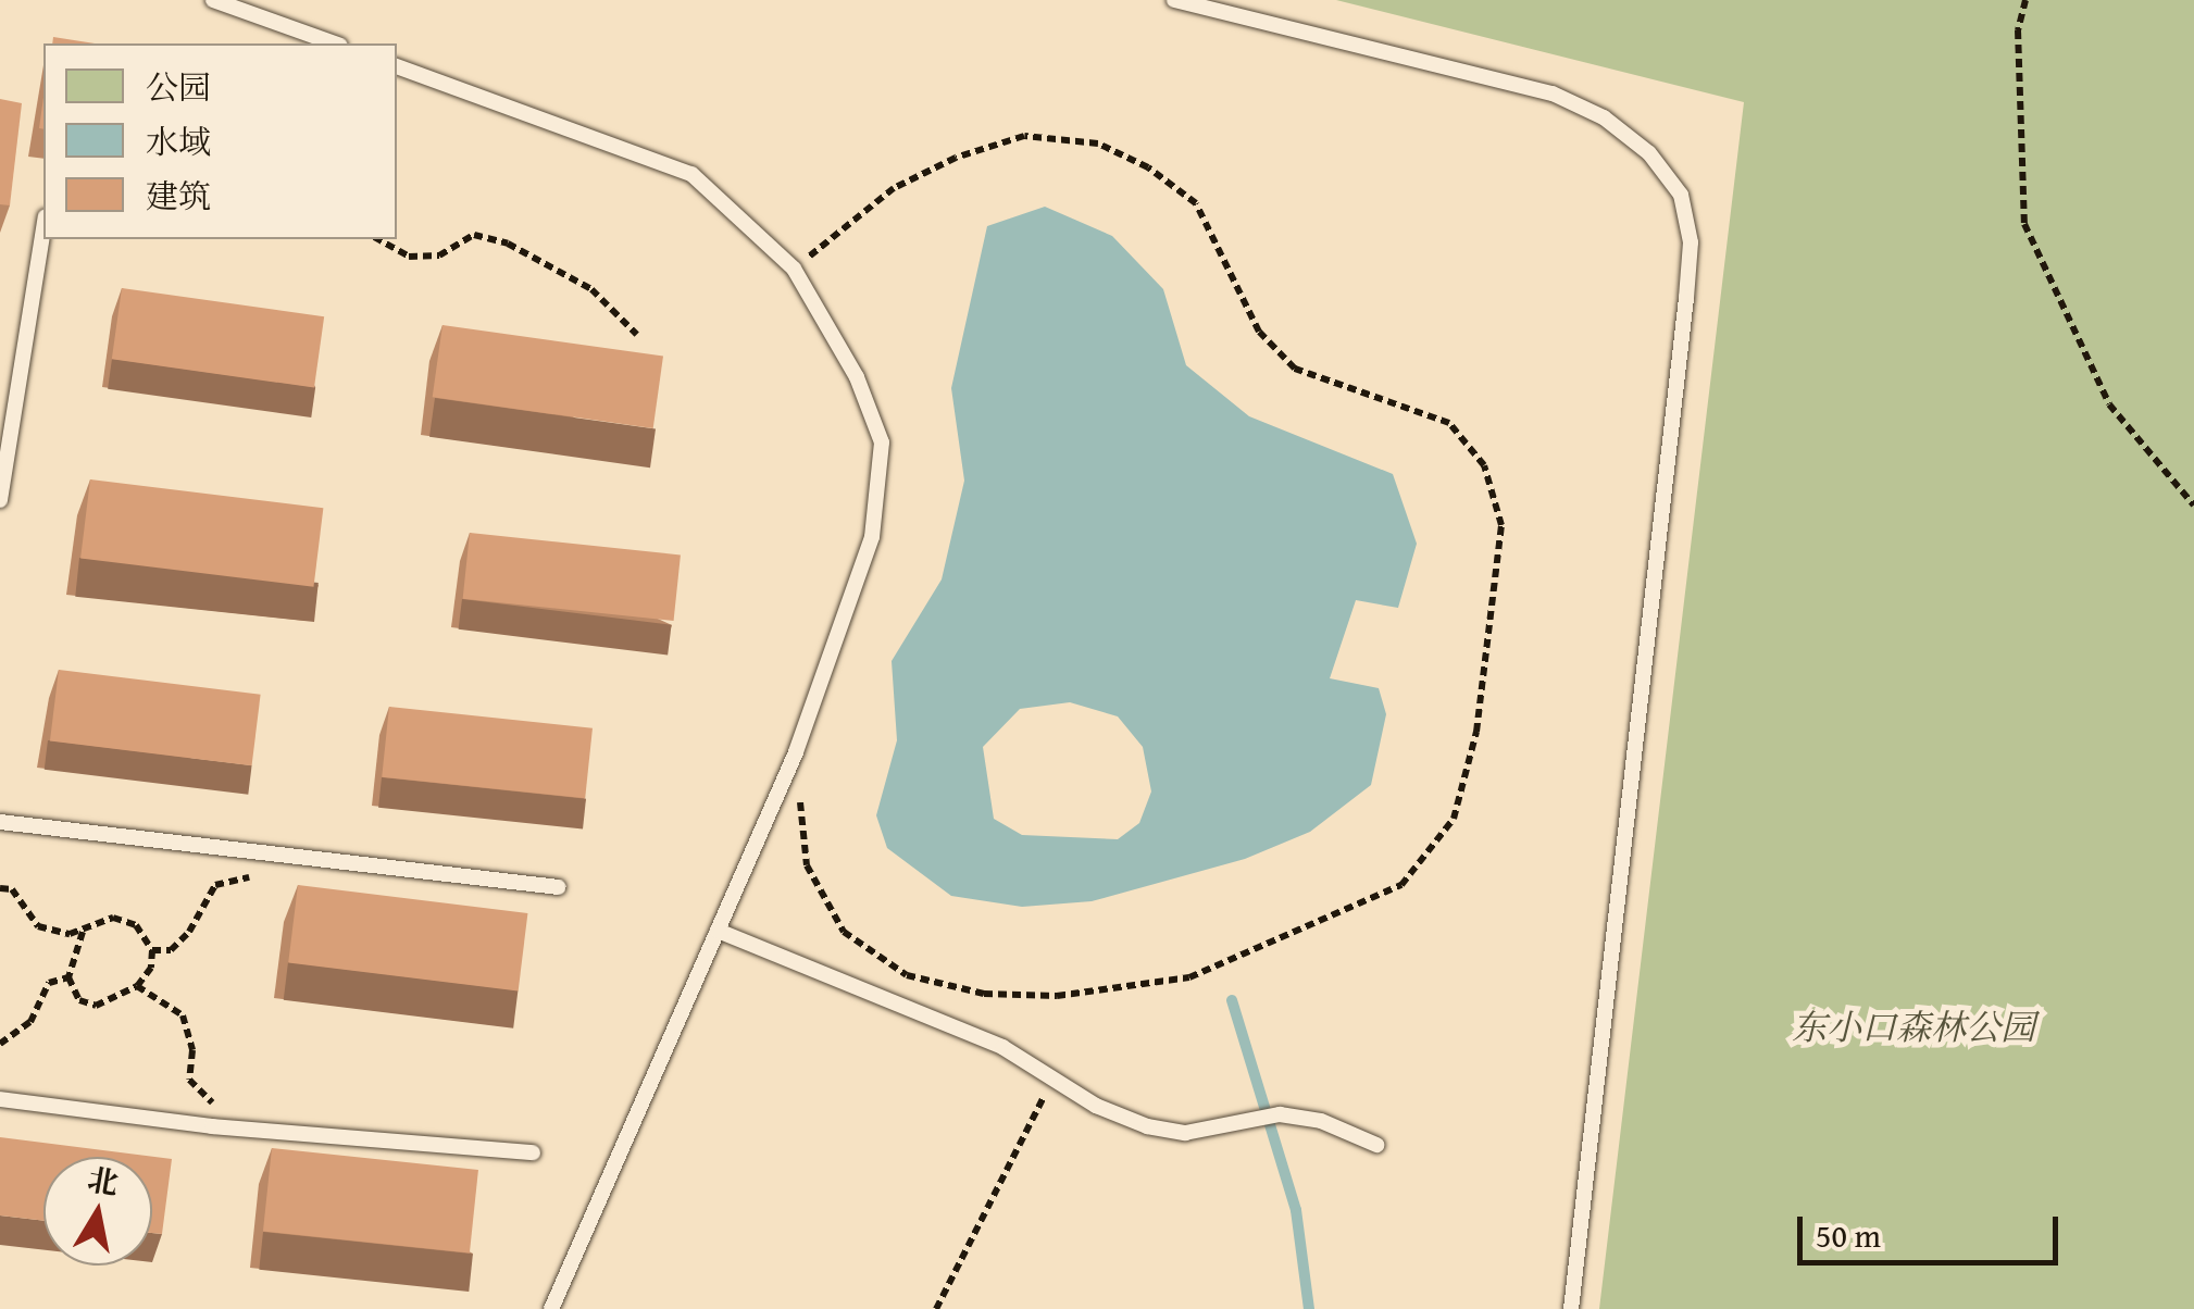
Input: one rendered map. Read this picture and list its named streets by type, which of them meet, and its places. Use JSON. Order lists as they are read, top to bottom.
{
  "parks": ["东小口森林公园"],
  "legend": ["公园", "水域", "建筑"],
  "scale_bar": "50 m",
  "north": "top"
}
